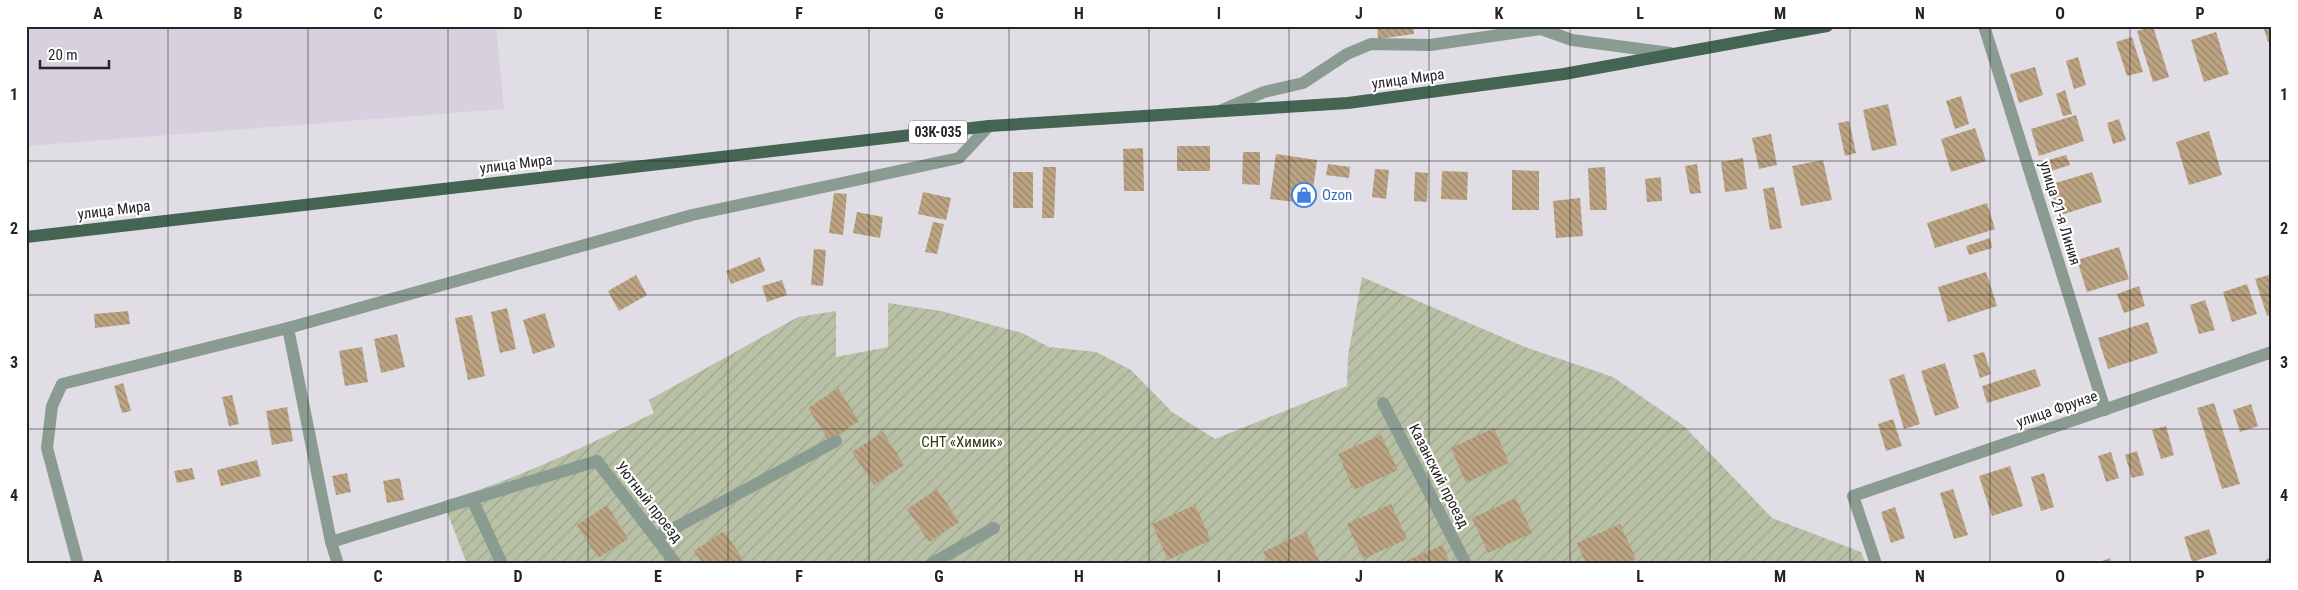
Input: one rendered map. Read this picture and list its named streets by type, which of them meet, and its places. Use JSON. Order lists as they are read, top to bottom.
{
  "streets": {
    "main road": ["улица Мира", "03К-035"],
    "street": [
      "улица 21-я Линия",
      "улица Фрунзе",
      "Казанский проезд",
      "Уютный проезд"
    ]
  },
  "crossings": [
    ["улица 21-я Линия", "улица Фрунзе"]
  ],
  "parks": ["СНТ «Химик»"],
  "places": {
    "shop": ["Ozon"]
  },
  "scale_bar": "20 m",
  "grid": {
    "columns": [
      "A",
      "B",
      "C",
      "D",
      "E",
      "F",
      "G",
      "H",
      "I",
      "J",
      "K",
      "L",
      "M",
      "N",
      "O",
      "P"
    ],
    "rows": [
      "1",
      "2",
      "3",
      "4"
    ]
  }
}
